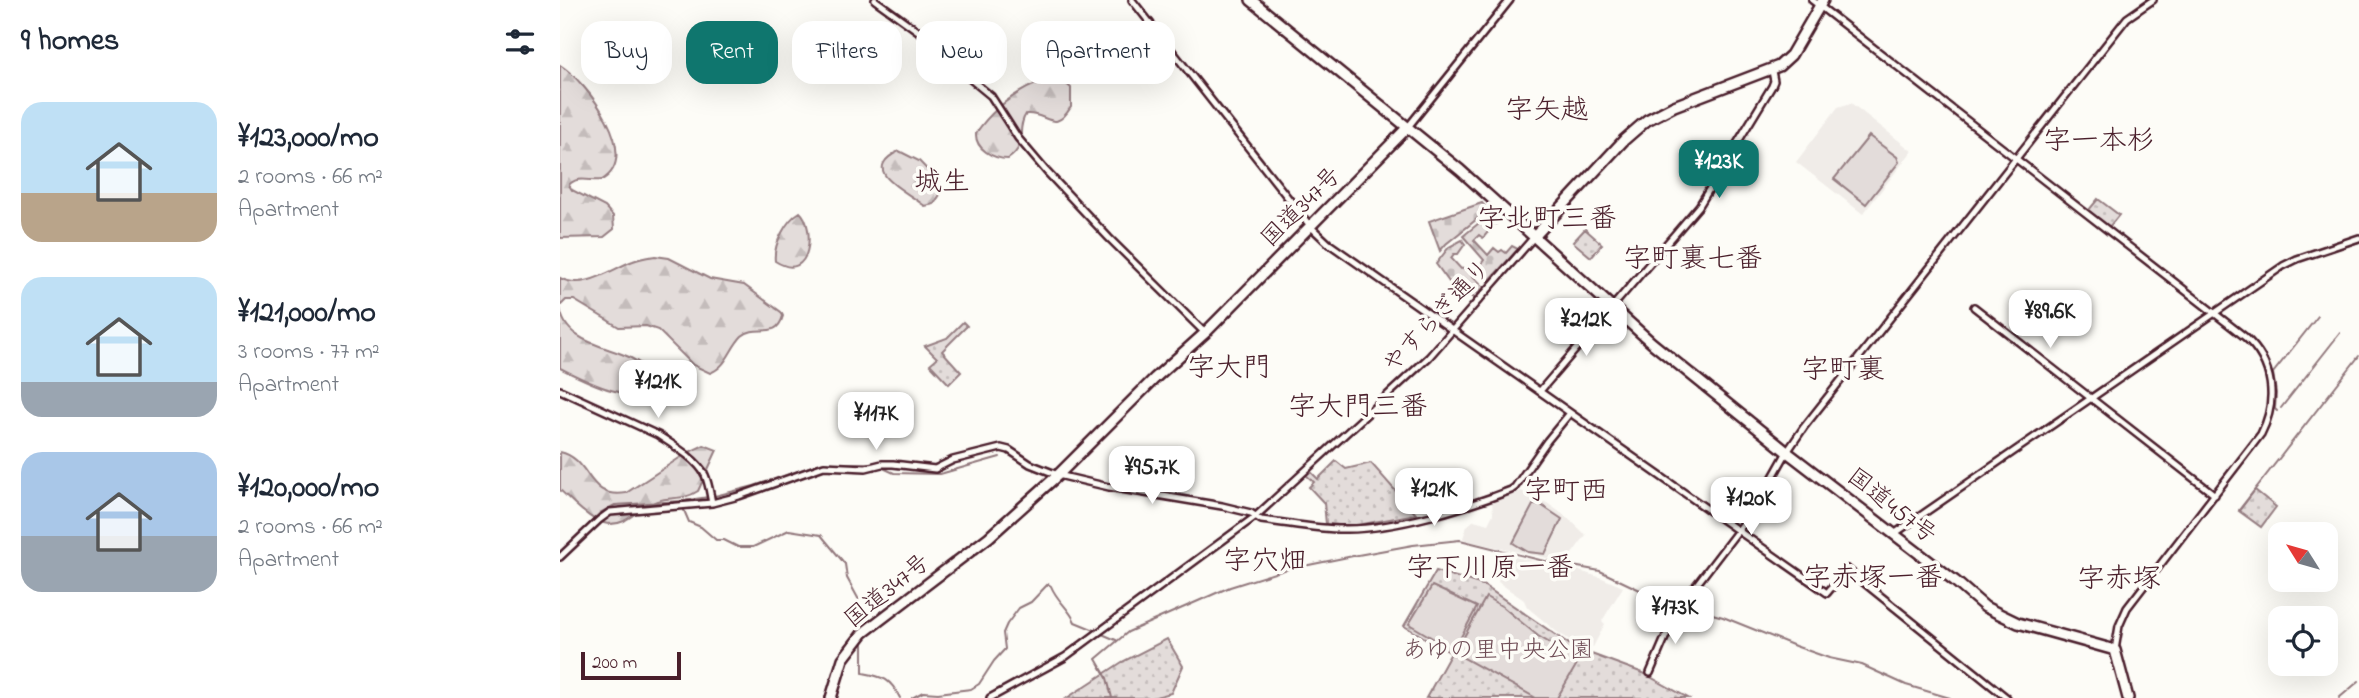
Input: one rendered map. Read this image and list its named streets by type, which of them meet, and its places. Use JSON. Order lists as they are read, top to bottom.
{
  "streets": {
    "highway": ["国道347号", "国道457号"],
    "street": ["やすらぎ通り"]
  },
  "crossings": [
    ["やすらぎ通り", "国道457号"]
  ],
  "districts": [
    "字矢越",
    "字一本杉",
    "城生",
    "字北町三番",
    "字町裏七番",
    "字大門",
    "字町裏",
    "字大門三番",
    "字町西",
    "字穴畑",
    "字下川原一番",
    "字赤塚一番",
    "字赤塚"
  ],
  "parks": ["あゆの里中央公園"],
  "scale_bar": "200 m",
  "north": "top left",
  "page": {
    "heading": "9 homes",
    "chip": [
      "Buy",
      "Rent",
      "Filters",
      "New",
      "Apartment"
    ],
    "list": [
      {
        "name": "¥123,000/mo",
        "note": "2 rooms · 66 m² · Apartment"
      },
      {
        "name": "¥121,000/mo",
        "note": "3 rooms · 77 m² · Apartment"
      },
      {
        "name": "¥120,000/mo",
        "note": "2 rooms · 66 m² · Apartment"
      }
    ],
    "price": [
      "¥123K",
      "¥89.6K",
      "¥212K",
      "¥121K",
      "¥117K",
      "¥95.7K",
      "¥121K",
      "¥120K",
      "¥173K"
    ],
    "scale": "200 m"
  }
}
